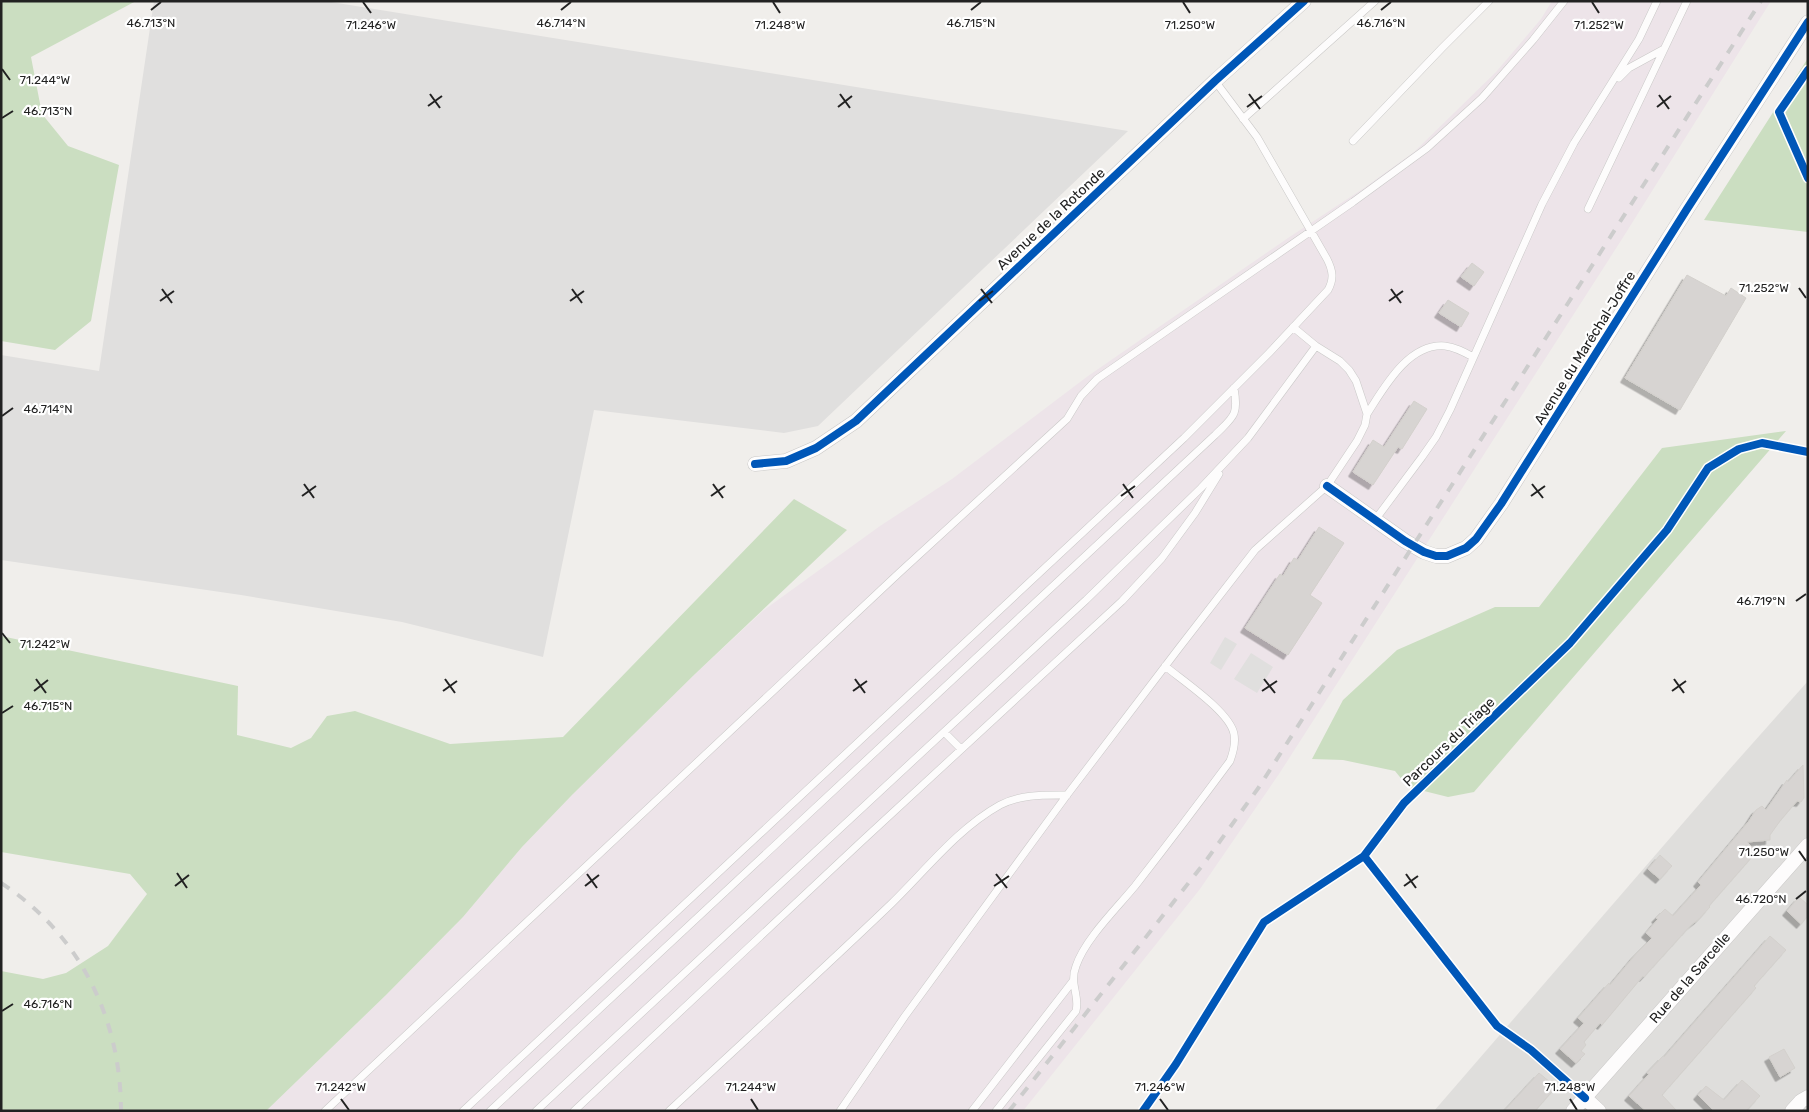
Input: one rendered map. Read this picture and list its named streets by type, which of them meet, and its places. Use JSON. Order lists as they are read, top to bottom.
{
  "streets": {
    "street": ["Avenue de la Rotonde", "Avenue du Maréchal-Joffre", "Rue de la Sarcelle"],
    "cycle path": ["Parcours du Triage"]
  },
  "coordinates": [
    "46.713°N",
    "46.714°N",
    "46.715°N",
    "46.716°N",
    "71.246°W",
    "71.248°W",
    "71.250°W",
    "71.252°W",
    "71.244°W",
    "46.719°N",
    "71.242°W",
    "46.720°N"
  ]
}
